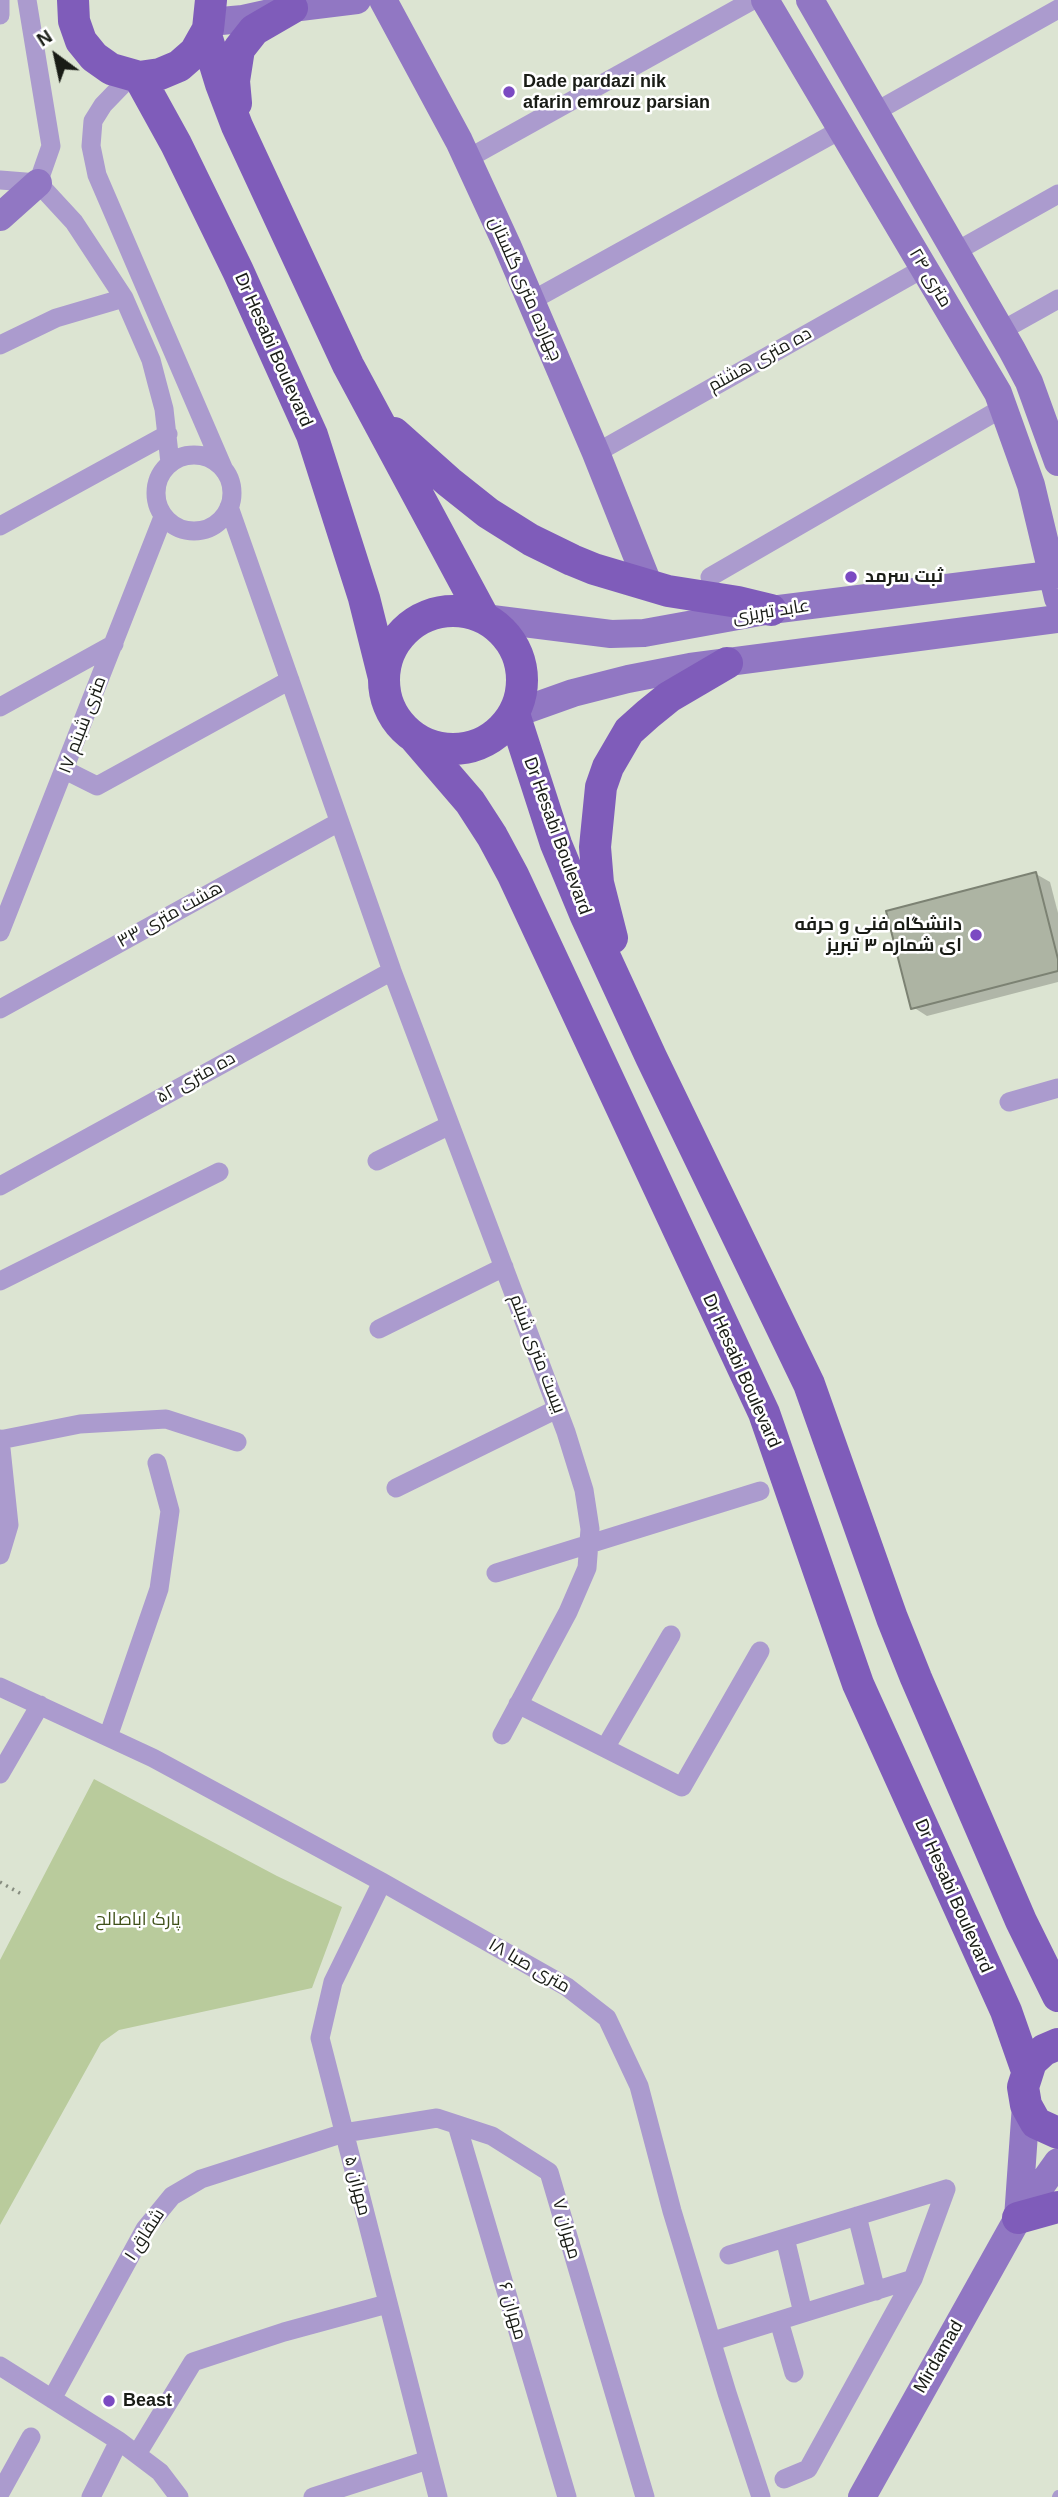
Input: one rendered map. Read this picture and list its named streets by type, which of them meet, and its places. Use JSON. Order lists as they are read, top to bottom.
{
  "streets": {
    "main road": ["Dr Hesabi Boulevard"],
    "street": [
      "۲۴ متری",
      "چهارده متری گلستان",
      "ده متری هشتم",
      "عابد تبریزی",
      "۱۷ متری شبنم",
      "هشت متری ۳۳",
      "ده متری ۵۲",
      "بیست متری شبنم",
      "متری صبا ۱۸",
      "مهران ۵",
      "مهران ۷",
      "شقاق ۱",
      "مهران ۶",
      "Mirdamad"
    ]
  },
  "crossings": [
    ["۲۴ متری", "ده متری هشتم"],
    ["۲۴ متری", "عابد تبریزی"],
    ["چهارده متری گلستان", "ده متری هشتم"],
    ["Dr Hesabi Boulevard", "عابد تبریزی"],
    ["۱۷ متری شبنم", "بیست متری شبنم"],
    ["هشت متری ۳۳", "بیست متری شبنم"],
    ["ده متری ۵۲", "بیست متری شبنم"],
    ["متری صبا ۱۸", "مهران ۵"],
    ["مهران ۵", "مهران ۷"],
    ["مهران ۵", "شقاق ۱"],
    ["مهران ۷", "شقاق ۱"],
    ["مهران ۷", "مهران ۶"]
  ],
  "parks": ["پارک اباصالح"],
  "places": [
    "Dade pardazi nik afarin emrouz parsian",
    "ثبت سرمد",
    "دانشگاه فنی و حرفه ای شماره ۳ تبریز",
    "Beast"
  ],
  "north": "top left"
}
